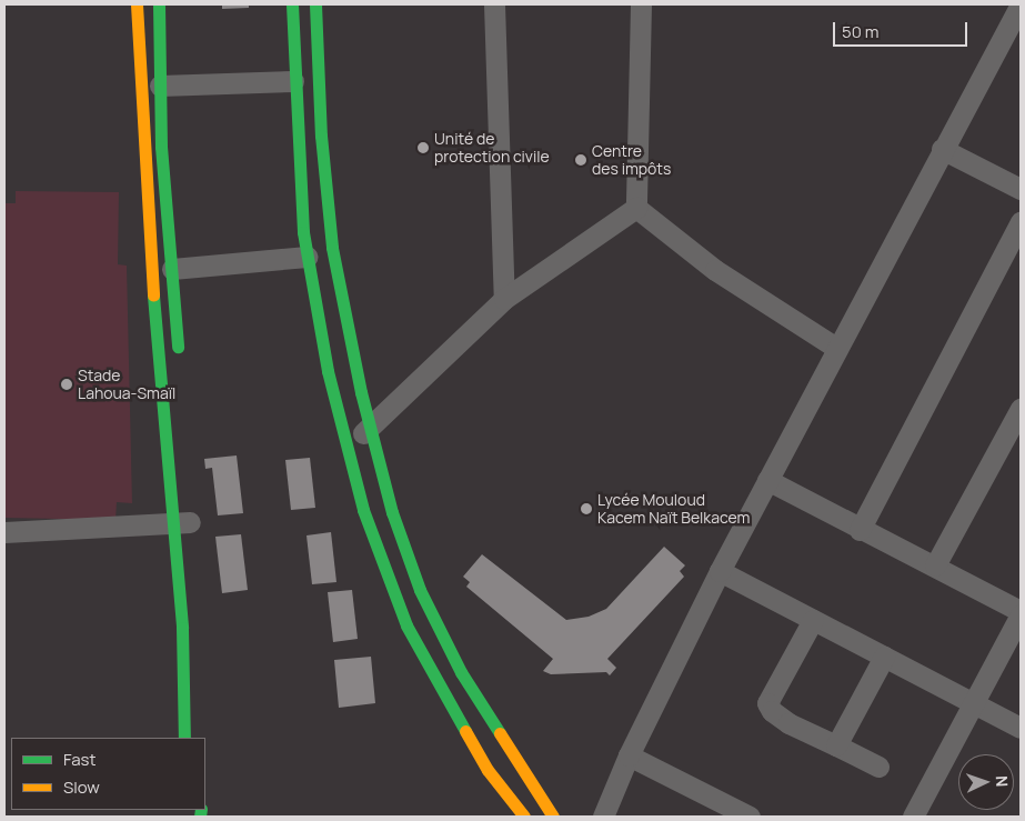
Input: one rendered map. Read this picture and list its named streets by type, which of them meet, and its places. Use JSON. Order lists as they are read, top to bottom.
{
  "places": [
    "Unité de protection civile",
    "Centre des impôts",
    "Stade Lahoua-Smaïl",
    "Lycée Mouloud Kacem Naït Belkacem"
  ],
  "legend": ["Fast", "Slow"],
  "scale_bar": "50 m",
  "north": "right"
}
